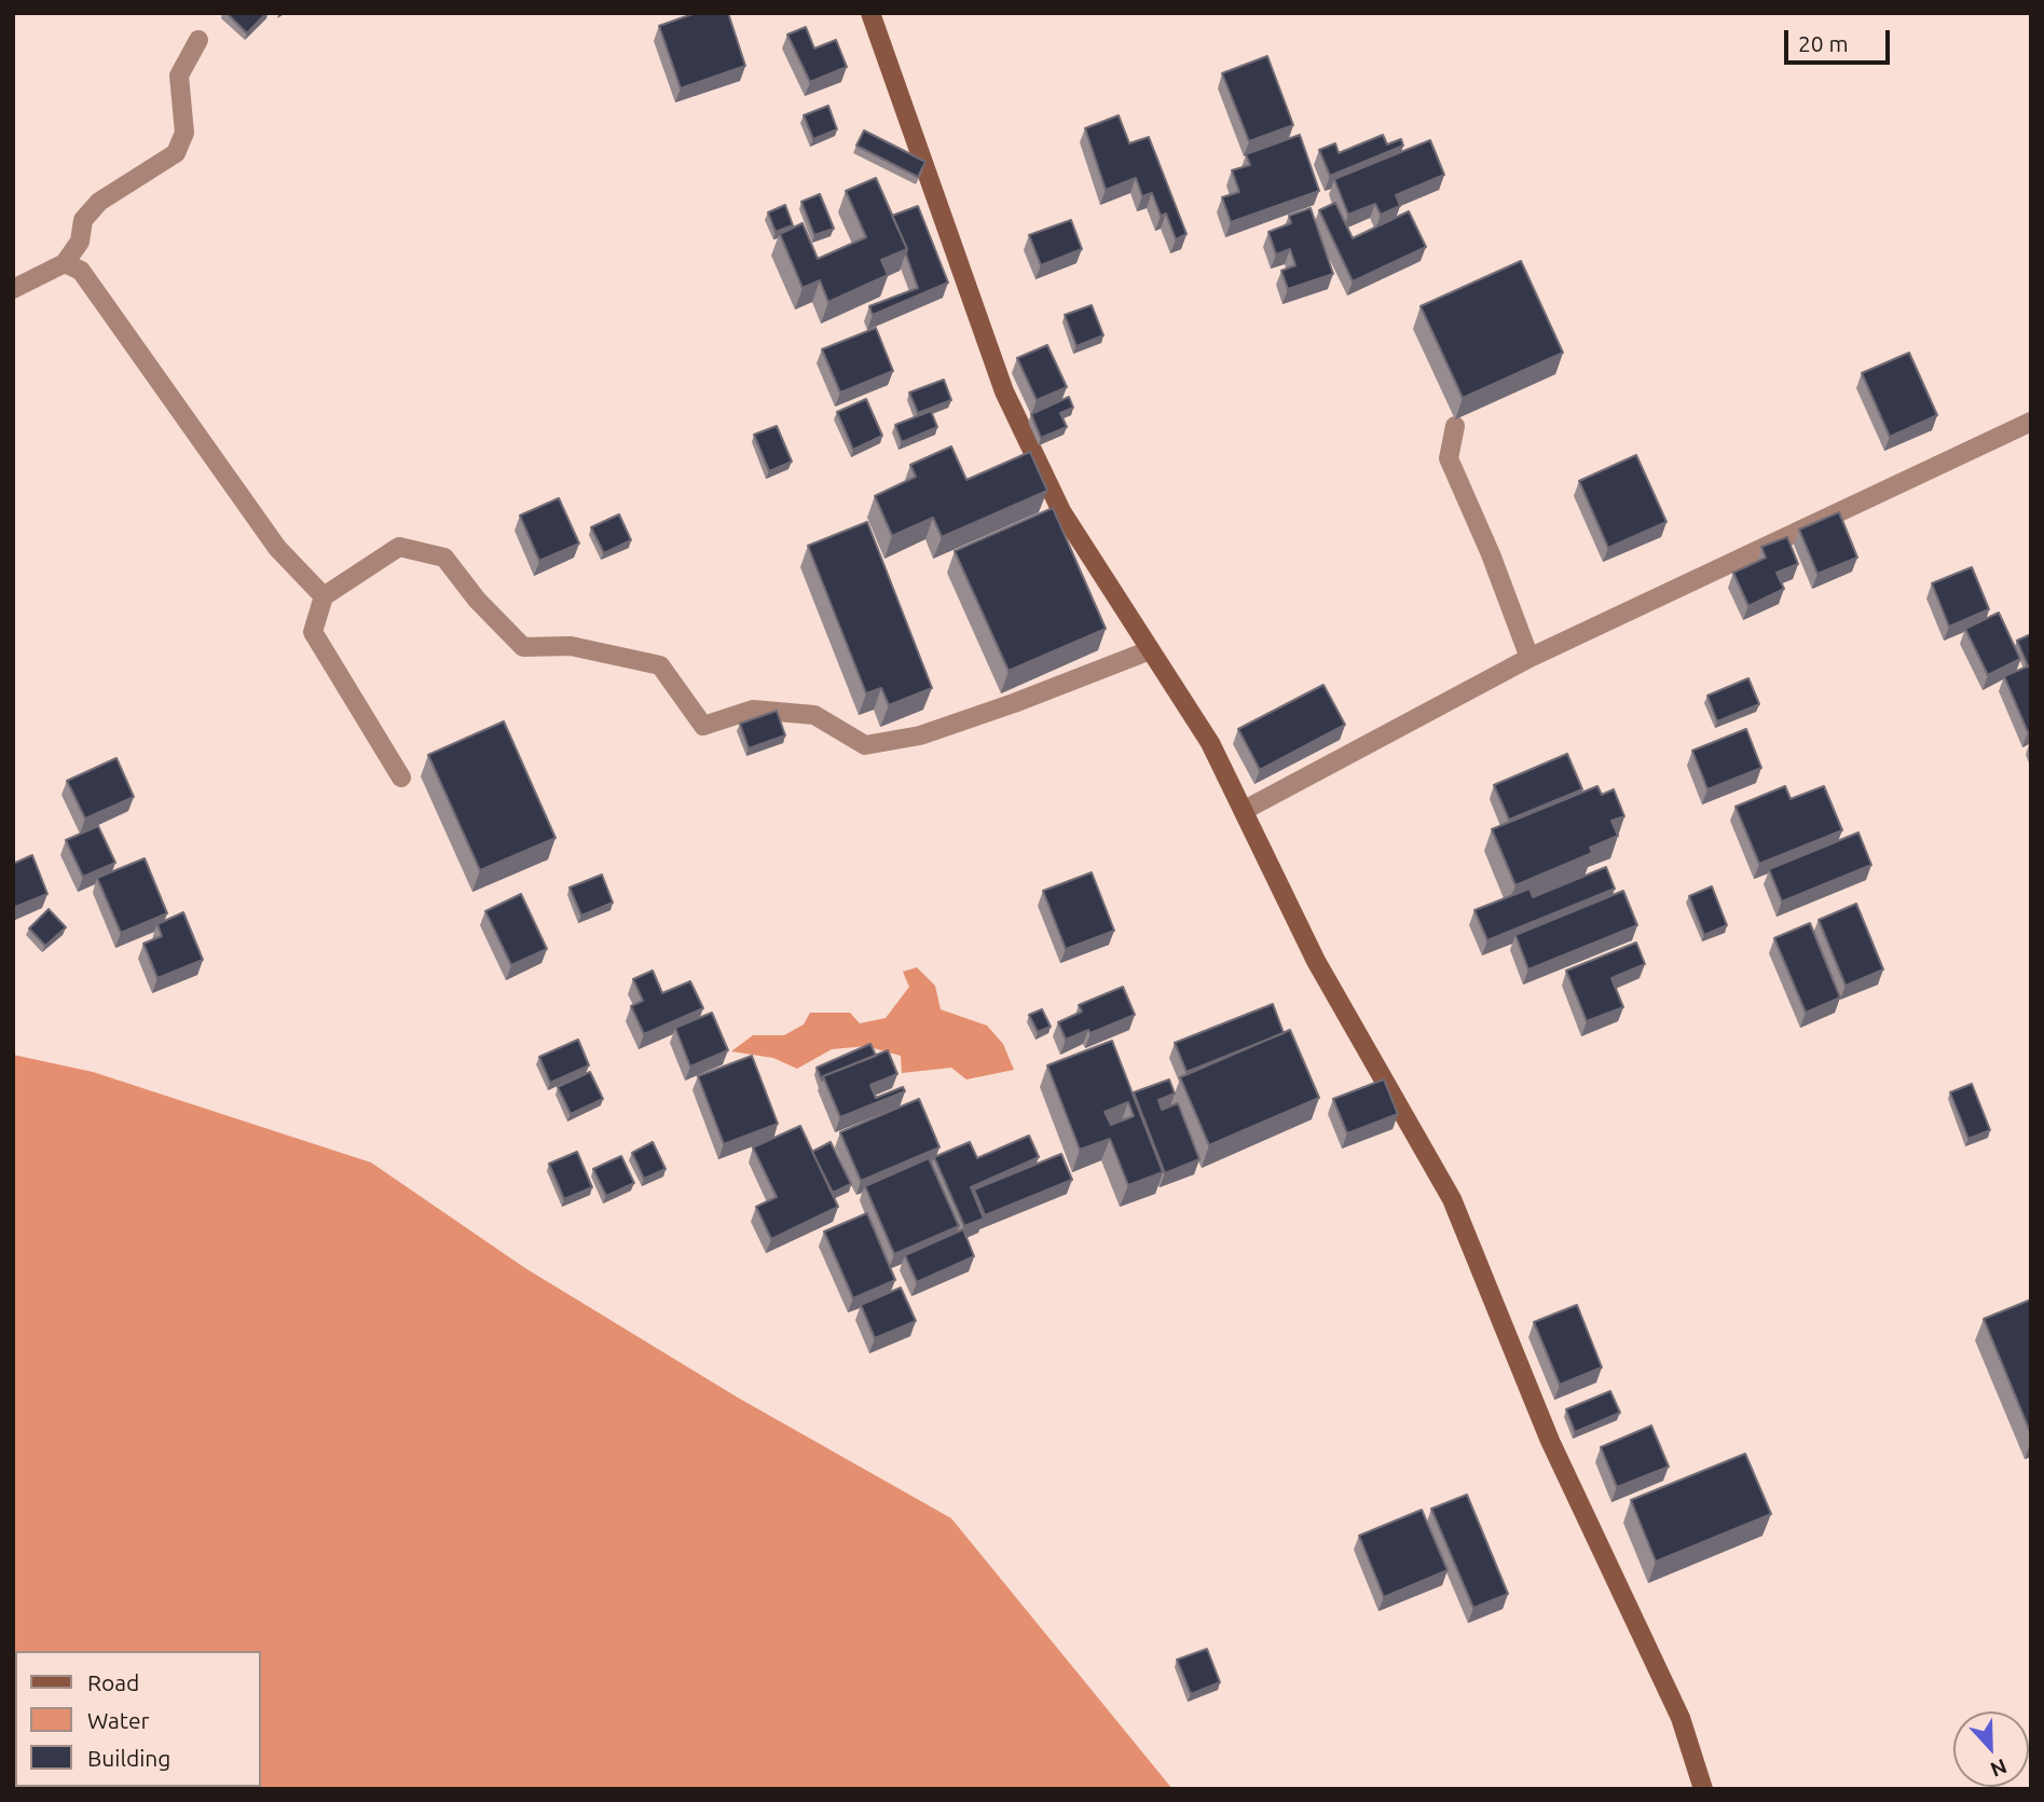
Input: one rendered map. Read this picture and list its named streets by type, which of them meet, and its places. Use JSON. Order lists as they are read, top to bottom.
{
  "legend": ["Road", "Water", "Building"],
  "scale_bar": "20 m",
  "north": "bottom"
}
